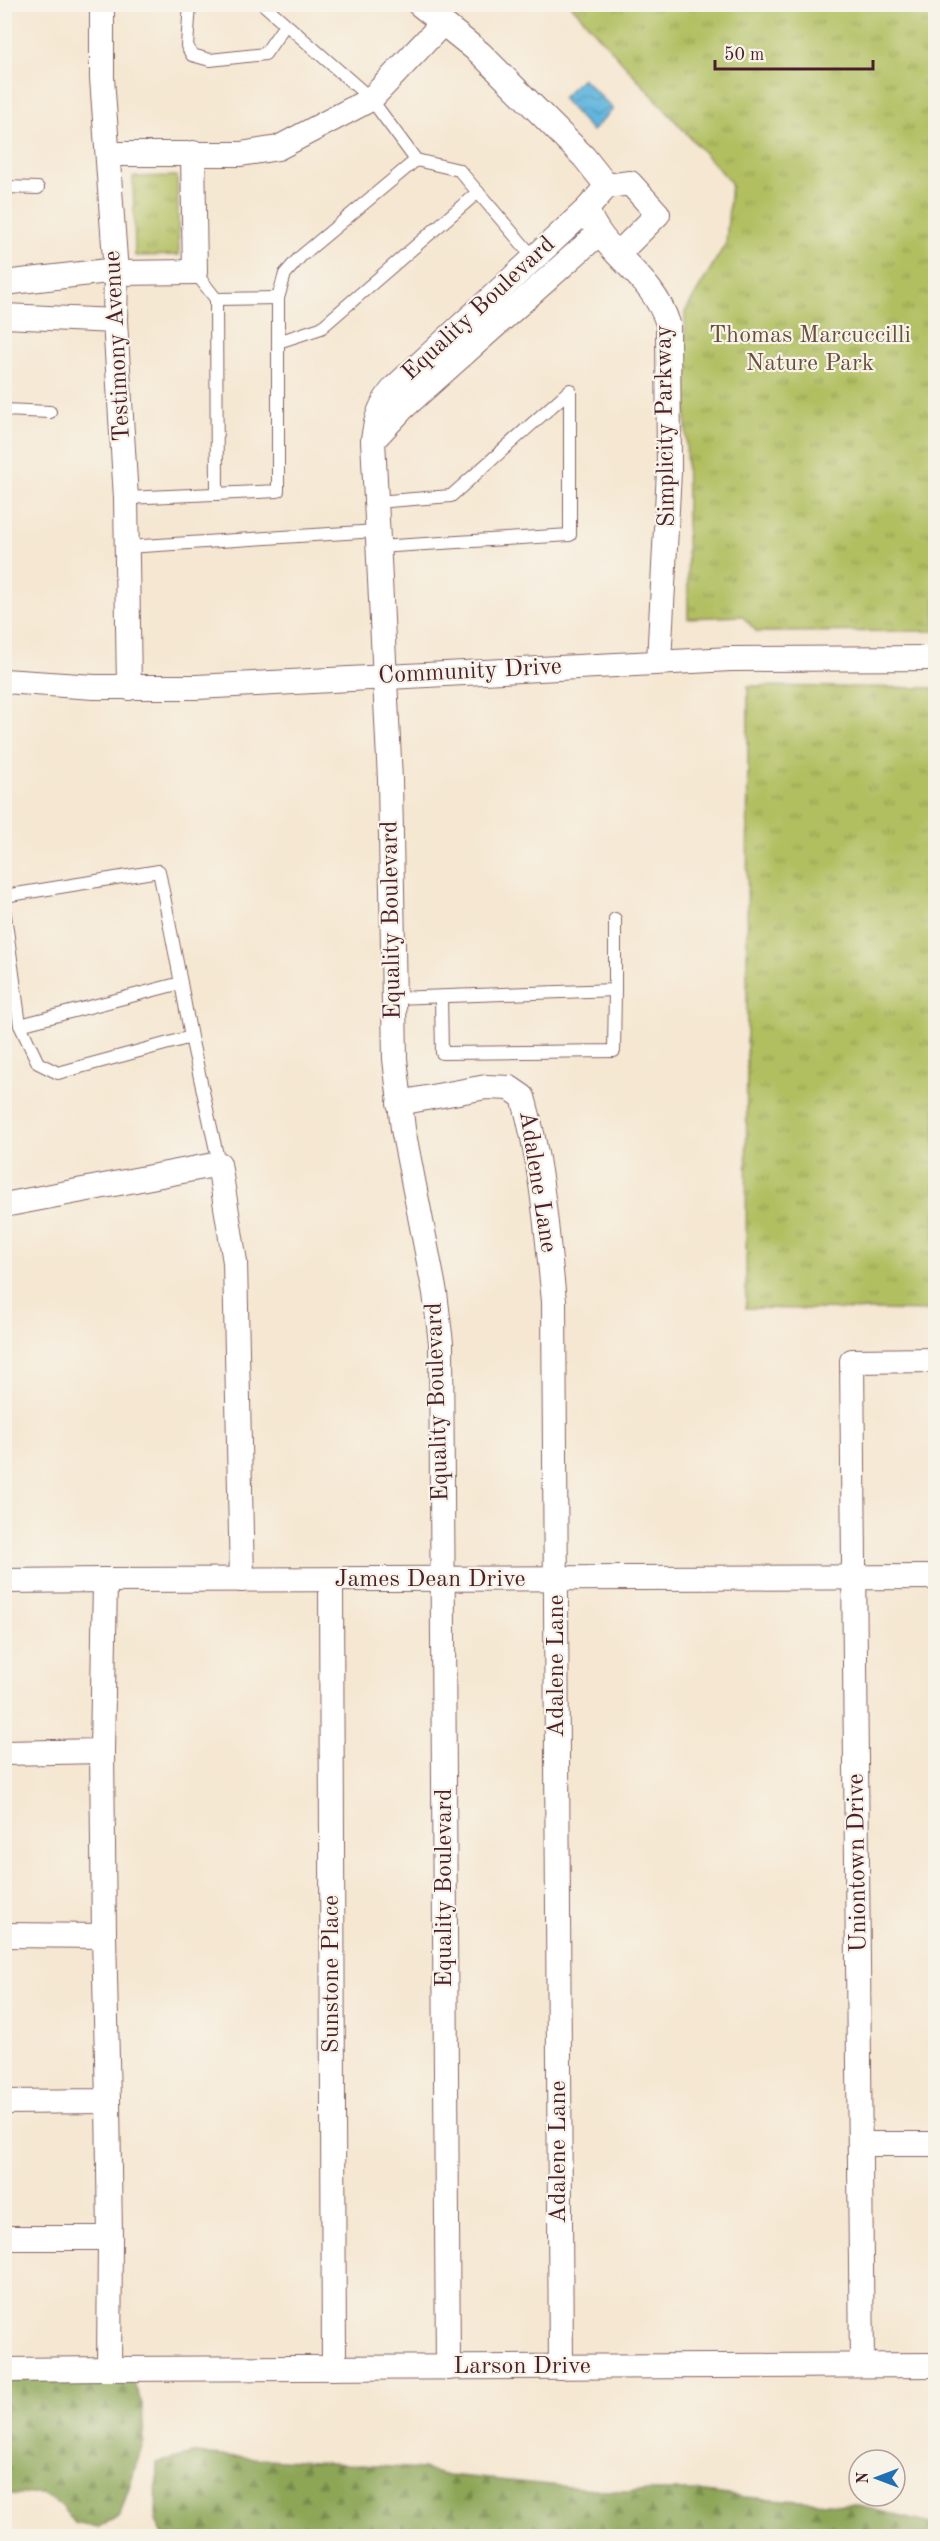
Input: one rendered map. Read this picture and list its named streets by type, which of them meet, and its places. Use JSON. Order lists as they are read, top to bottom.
{
  "streets": {
    "street": [
      "Equality Boulevard",
      "Testimony Avenue",
      "Simplicity Parkway",
      "Community Drive",
      "Adalene Lane",
      "James Dean Drive",
      "Uniontown Drive",
      "Sunstone Place",
      "Larson Drive"
    ]
  },
  "crossings": [
    ["Equality Boulevard", "Community Drive"],
    ["Equality Boulevard", "Adalene Lane"],
    ["Equality Boulevard", "James Dean Drive"],
    ["Equality Boulevard", "Larson Drive"],
    ["Testimony Avenue", "Community Drive"],
    ["Simplicity Parkway", "Community Drive"],
    ["Adalene Lane", "James Dean Drive"],
    ["Adalene Lane", "Larson Drive"],
    ["James Dean Drive", "Uniontown Drive"],
    ["James Dean Drive", "Sunstone Place"],
    ["Uniontown Drive", "Larson Drive"],
    ["Sunstone Place", "Larson Drive"]
  ],
  "parks": ["Thomas Marcuccilli Nature Park"],
  "scale_bar": "50 m",
  "north": "left"
}
